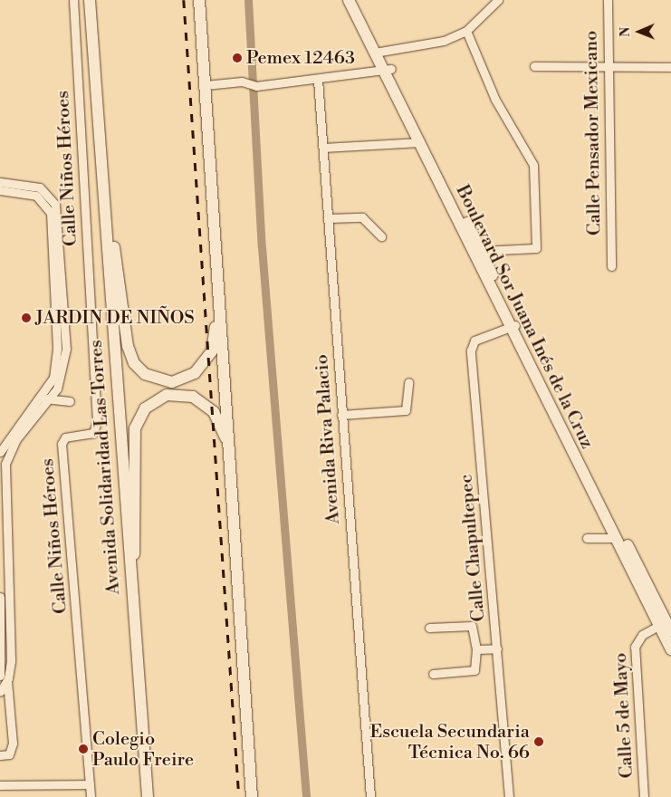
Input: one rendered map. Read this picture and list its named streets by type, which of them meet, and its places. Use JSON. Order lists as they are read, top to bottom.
{
  "streets": {
    "main road": ["Boulevard Sor Juana Inés de la Cruz", "Avenida Solidaridad Las Torres"],
    "street": [
      "Calle Pensador Mexicano",
      "Calle Niños Héroes",
      "Avenida Riva Palacio",
      "Calle Chapultepec",
      "Calle 5 de Mayo"
    ]
  },
  "crossings": [
    ["Boulevard Sor Juana Inés de la Cruz", "Calle Chapultepec"],
    ["Boulevard Sor Juana Inés de la Cruz", "Calle 5 de Mayo"]
  ],
  "places": [
    "Pemex 12463",
    "JARDIN DE NIÑOS",
    "Escuela Secundaria Técnica No. 66",
    "Colegio Paulo Freire"
  ],
  "north": "left"
}
